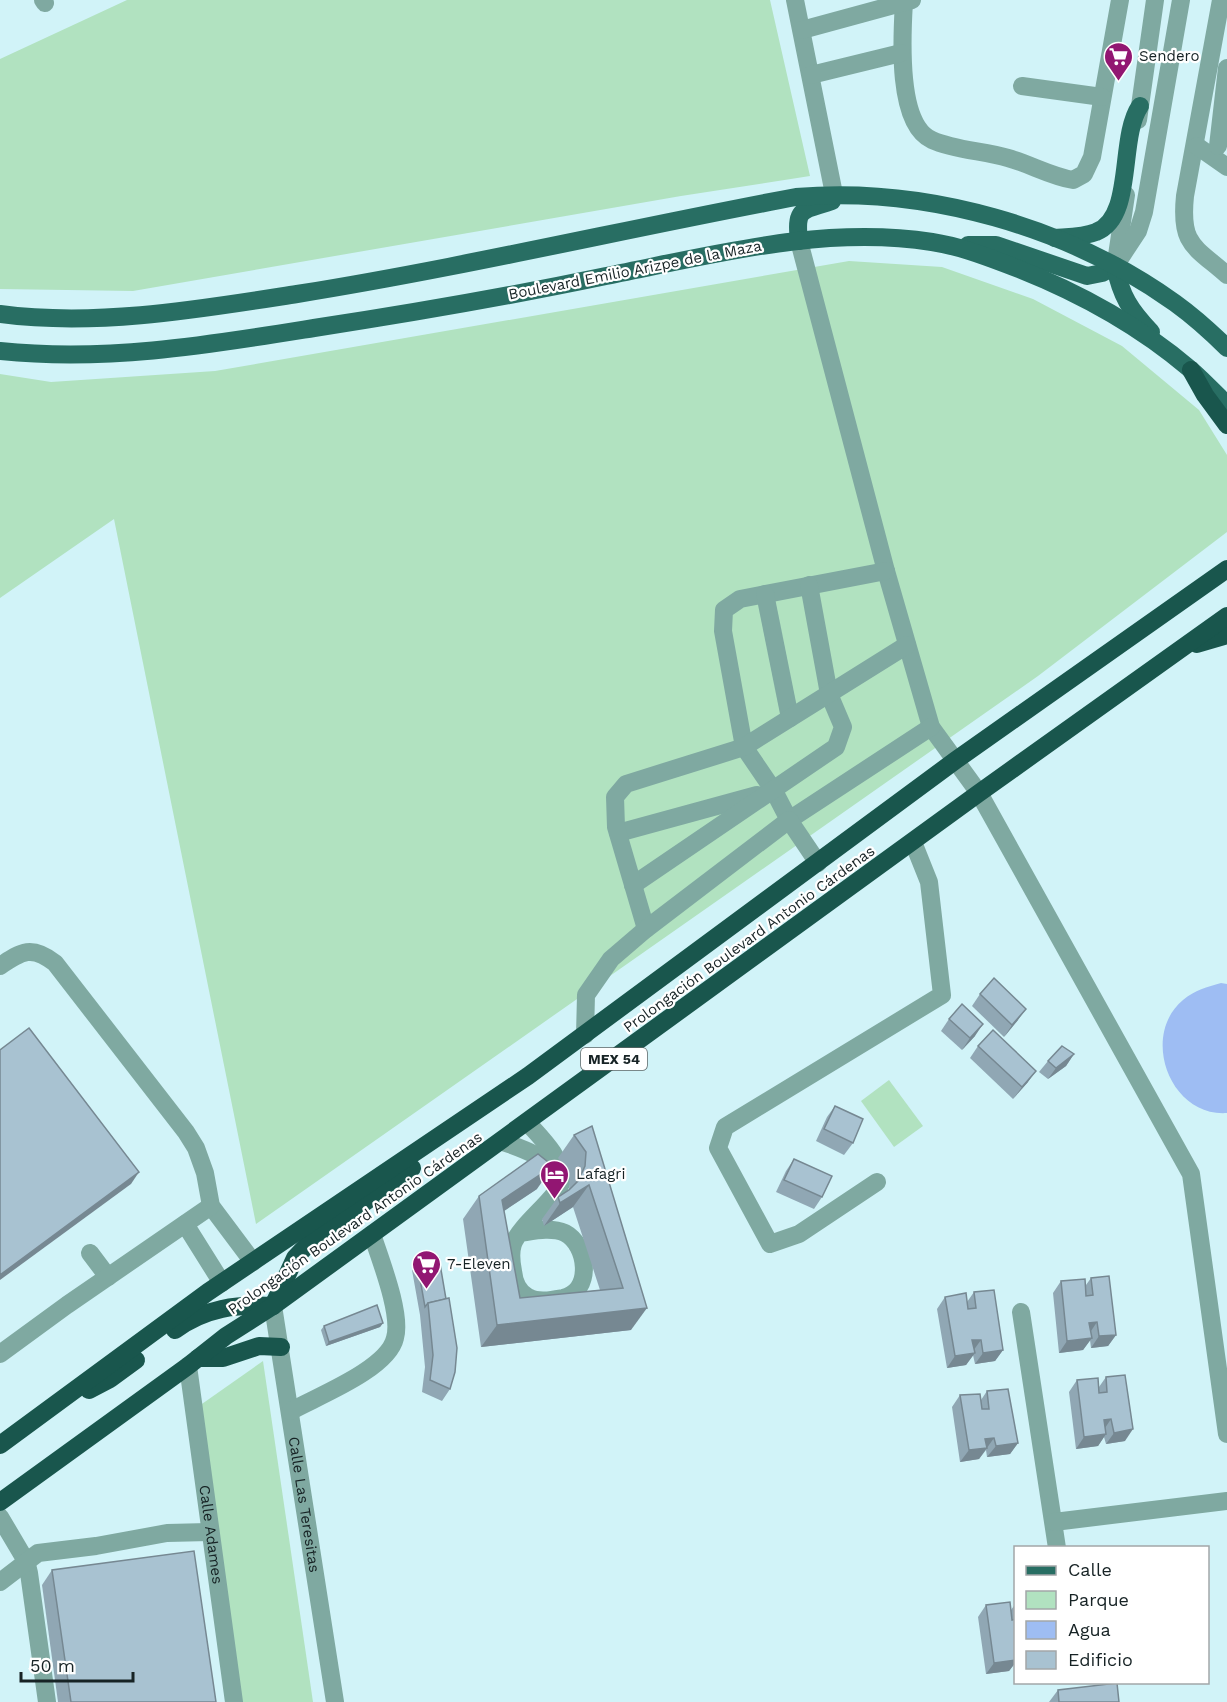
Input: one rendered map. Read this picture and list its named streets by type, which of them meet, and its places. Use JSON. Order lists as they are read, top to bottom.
{
  "streets": {
    "highway": ["Prolongación Boulevard Antonio Cárdenas", "MEX 54"],
    "main road": ["Boulevard Emilio Arizpe de la Maza"],
    "street": ["Calle Las Teresitas", "Calle Adames"]
  },
  "crossings": [
    ["Prolongación Boulevard Antonio Cárdenas", "Calle Las Teresitas"],
    ["Prolongación Boulevard Antonio Cárdenas", "Calle Adames"]
  ],
  "places": {
    "supermarket": ["Sendero", "7-Eleven"],
    "hotel": ["Lafagri"]
  },
  "legend": [
    "Calle",
    "Parque",
    "Agua",
    "Edificio"
  ],
  "scale_bar": "50 m"
}
